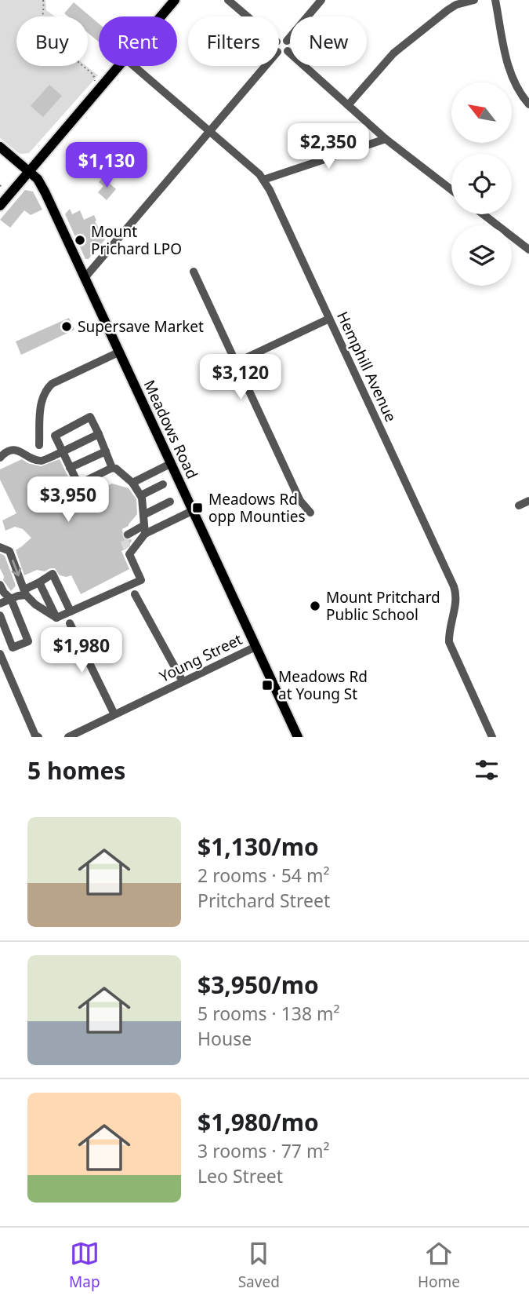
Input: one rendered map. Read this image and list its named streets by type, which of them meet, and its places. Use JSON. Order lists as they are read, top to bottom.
{
  "streets": {
    "main road": ["Meadows Road"],
    "street": ["Hemphill Avenue", "Young Street"]
  },
  "crossings": [
    ["Meadows Road", "Young Street"]
  ],
  "places": {
    "other": ["Mount Prichard LPO", "Supersave Market", "Mount Pritchard Public School"],
    "transit": ["Meadows Rd opp Mounties", "Meadows Rd at Young St"]
  },
  "north": "top left",
  "page": {
    "chip": [
      "Buy",
      "Rent",
      "Filters",
      "New"
    ],
    "price": [
      "$2,350",
      "$1,130",
      "$3,120",
      "$3,950",
      "$1,980"
    ],
    "heading": "5 homes",
    "list": [
      {
        "name": "$1,130/mo",
        "note": "2 rooms · 54 m² · Pritchard Street"
      },
      {
        "name": "$3,950/mo",
        "note": "5 rooms · 138 m² · House"
      },
      {
        "name": "$1,980/mo",
        "note": "3 rooms · 77 m² · Leo Street"
      }
    ],
    "tabs": ["Map", "Saved", "Home"]
  }
}
